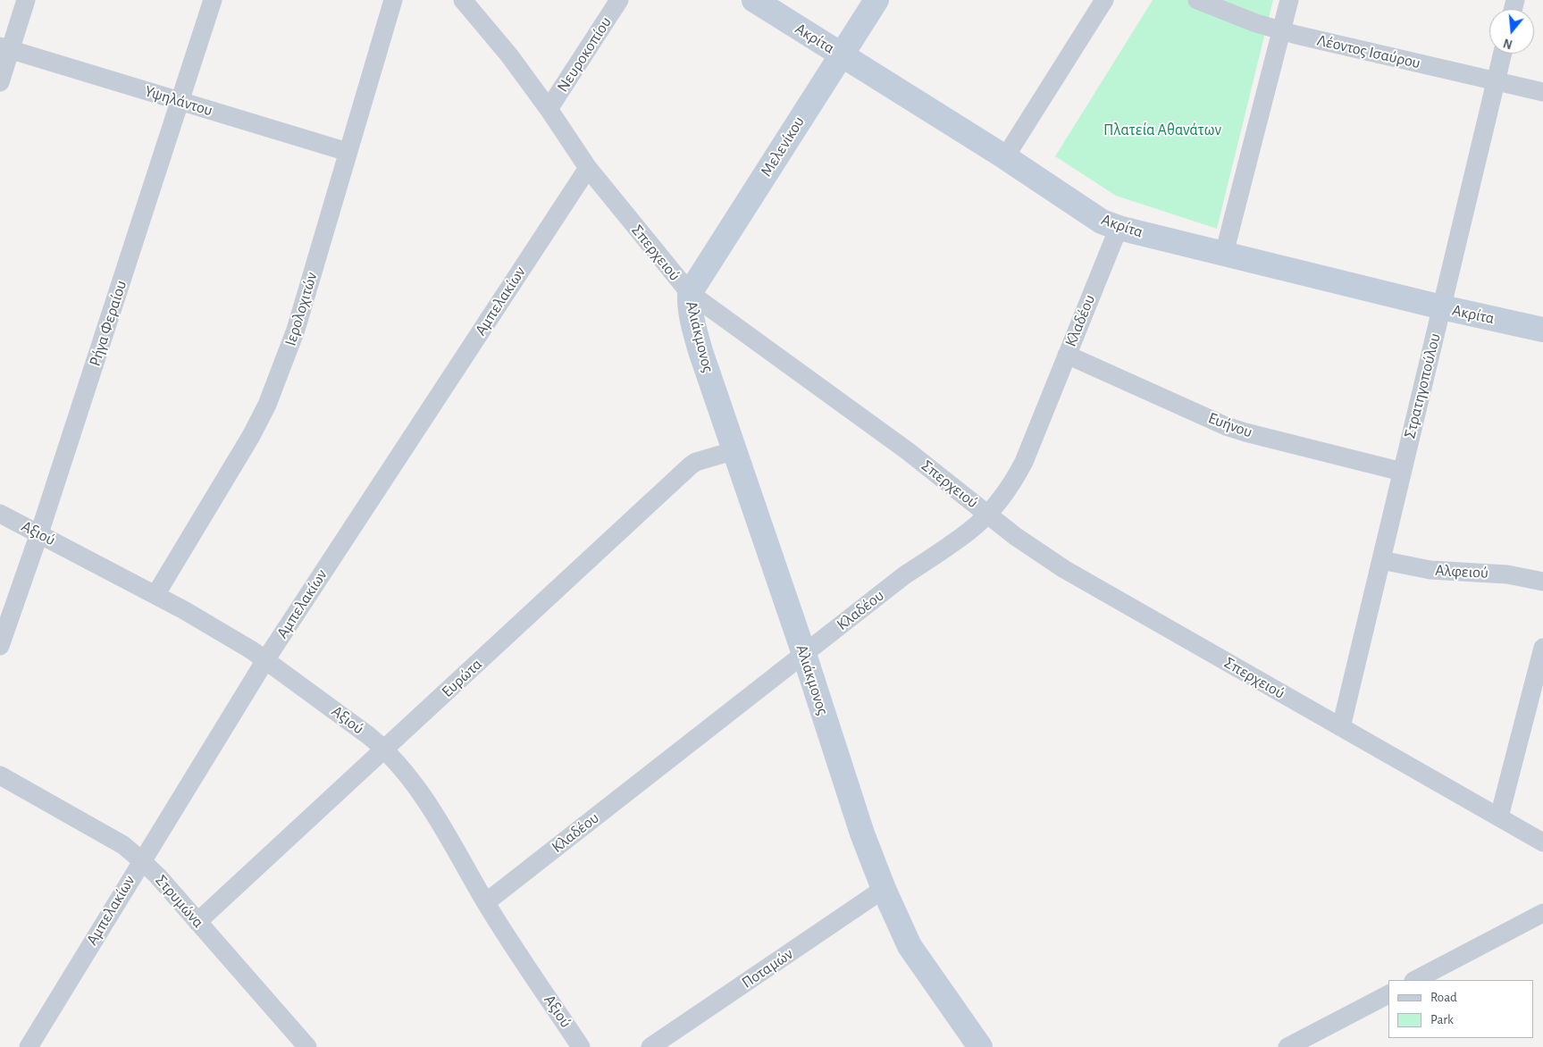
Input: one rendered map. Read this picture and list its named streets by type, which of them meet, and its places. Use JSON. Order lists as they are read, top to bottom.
{
  "streets": {
    "street": [
      "Ακρίτα",
      "Λέοντος Ισαύρου",
      "Νευροκοπίου",
      "Υψηλάντου",
      "Μελενίκου",
      "Σπερχειού",
      "Αμπελακίων",
      "Ιερολοχιτών",
      "Κλαδέου",
      "Ρήγα Φεραίου",
      "Αλιάκμονος",
      "Στρατηγοπούλου",
      "Ευήνου",
      "Αξιού",
      "Αλφειού",
      "Ευρώτα",
      "Στρυμώνα",
      "Ποταμών"
    ]
  },
  "crossings": [
    ["Ακρίτα", "Μελενίκου"],
    ["Ακρίτα", "Κλαδέου"],
    ["Ακρίτα", "Στρατηγοπούλου"],
    ["Λέοντος Ισαύρου", "Στρατηγοπούλου"],
    ["Νευροκοπίου", "Σπερχειού"],
    ["Υψηλάντου", "Ιερολοχιτών"],
    ["Υψηλάντου", "Ρήγα Φεραίου"],
    ["Μελενίκου", "Σπερχειού"],
    ["Μελενίκου", "Αλιάκμονος"],
    ["Σπερχειού", "Αμπελακίων"],
    ["Σπερχειού", "Κλαδέου"],
    ["Σπερχειού", "Αλιάκμονος"],
    ["Σπερχειού", "Στρατηγοπούλου"],
    ["Αμπελακίων", "Αξιού"],
    ["Αμπελακίων", "Στρυμώνα"],
    ["Ιερολοχιτών", "Αξιού"],
    ["Κλαδέου", "Αλιάκμονος"],
    ["Κλαδέου", "Ευήνου"],
    ["Κλαδέου", "Αξιού"],
    ["Ρήγα Φεραίου", "Αξιού"],
    ["Αλιάκμονος", "Ευρώτα"],
    ["Αλιάκμονος", "Ποταμών"],
    ["Στρατηγοπούλου", "Ευήνου"],
    ["Στρατηγοπούλου", "Αλφειού"],
    ["Αξιού", "Ευρώτα"],
    ["Ευρώτα", "Στρυμώνα"]
  ],
  "parks": ["Πλατεία Αθανάτων"],
  "legend": ["Road", "Park"],
  "north": "bottom"
}
